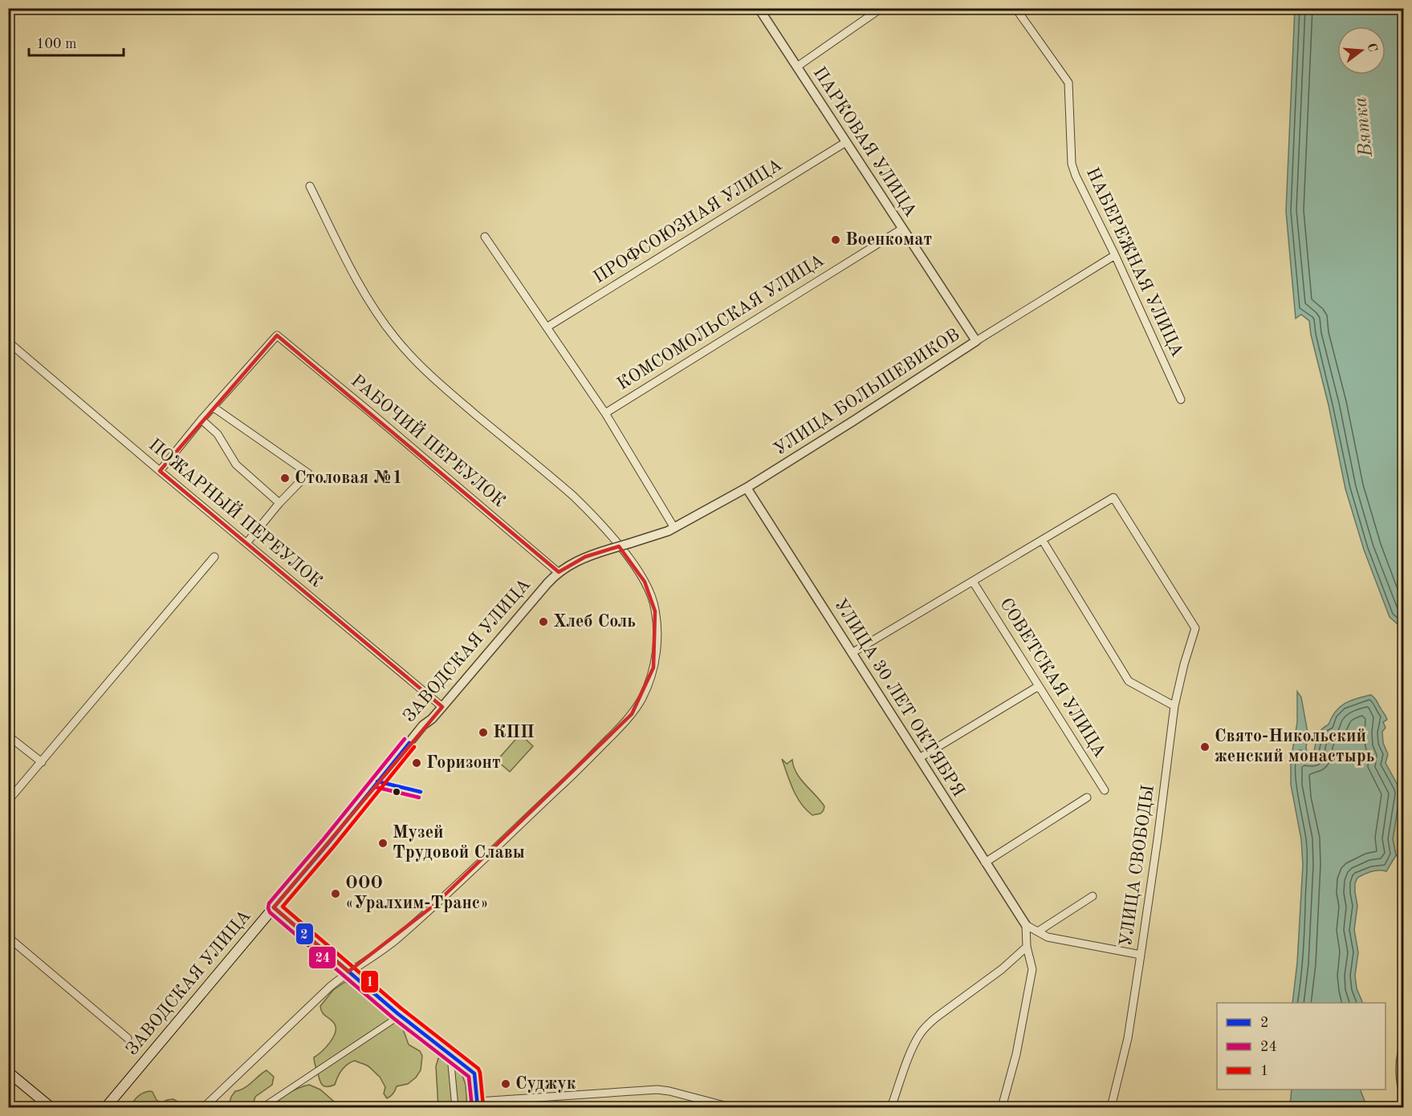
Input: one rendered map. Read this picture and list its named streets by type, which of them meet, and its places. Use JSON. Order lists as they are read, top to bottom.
{
  "streets": {
    "main road": ["ЗАВОДСКАЯ УЛИЦА"],
    "street": [
      "ПАРКОВАЯ УЛИЦА",
      "ПРОФСОЮЗНАЯ УЛИЦА",
      "НАБЕРЕЖНАЯ УЛИЦА",
      "КОМСОМОЛЬСКАЯ УЛИЦА",
      "УЛИЦА БОЛЬШЕВИКОВ",
      "РАБОЧИЙ ПЕРЕУЛОК",
      "ПОЖАРНЫЙ ПЕРЕУЛОК",
      "СОВЕТСКАЯ УЛИЦА",
      "УЛИЦА 30 ЛЕТ ОКТЯБРЯ",
      "УЛИЦА СВОБОДЫ"
    ]
  },
  "crossings": [
    ["ПАРКОВАЯ УЛИЦА", "ПРОФСОЮЗНАЯ УЛИЦА"],
    ["ПАРКОВАЯ УЛИЦА", "КОМСОМОЛЬСКАЯ УЛИЦА"],
    ["ПАРКОВАЯ УЛИЦА", "УЛИЦА БОЛЬШЕВИКОВ"],
    ["НАБЕРЕЖНАЯ УЛИЦА", "УЛИЦА БОЛЬШЕВИКОВ"],
    ["УЛИЦА БОЛЬШЕВИКОВ", "ЗАВОДСКАЯ УЛИЦА"],
    ["УЛИЦА БОЛЬШЕВИКОВ", "УЛИЦА 30 ЛЕТ ОКТЯБРЯ"],
    ["РАБОЧИЙ ПЕРЕУЛОК", "ЗАВОДСКАЯ УЛИЦА"],
    ["ПОЖАРНЫЙ ПЕРЕУЛОК", "ЗАВОДСКАЯ УЛИЦА"]
  ],
  "water": ["Вятка"],
  "places": [
    "Военкомат",
    "Столовая №1",
    "Хлеб Соль",
    "КПП",
    "Свято-Никольский женский монастырь",
    "Горизонт",
    "Музей Трудовой Славы",
    "ООО «Уралхим-Транс»",
    "Суджук"
  ],
  "lines": ["transit line 24", "transit line 2", "transit line 1"],
  "legend": ["2", "24", "1"],
  "scale_bar": "100 m",
  "north": "right"
}
